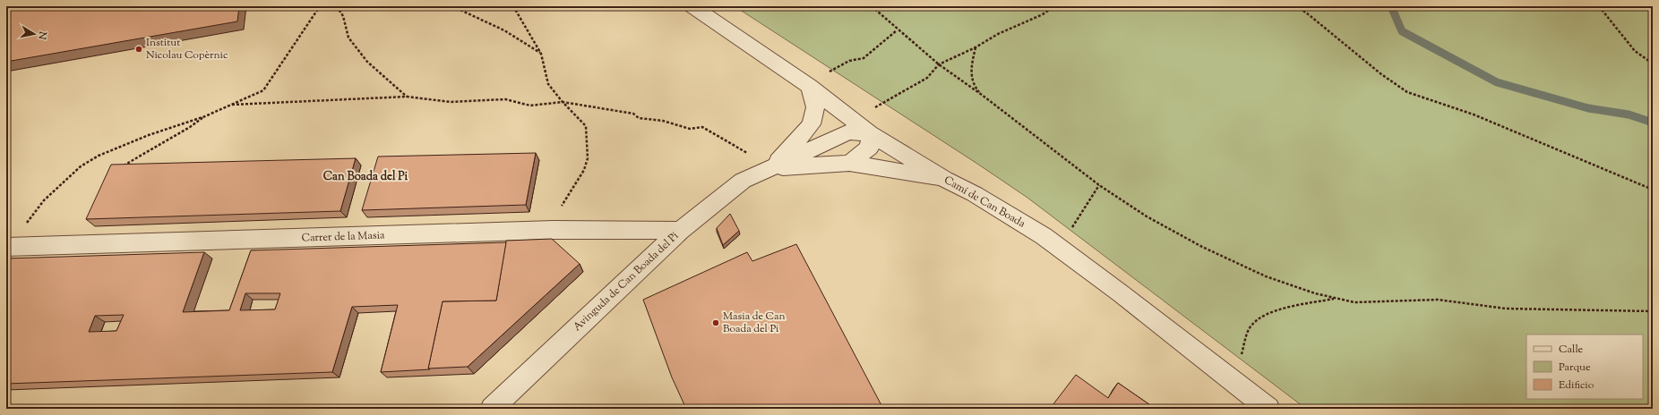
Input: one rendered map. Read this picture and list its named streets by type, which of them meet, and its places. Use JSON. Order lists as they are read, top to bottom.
{
  "streets": {
    "street": ["Camí de Can Boada", "Carrer de la Masia", "Avinguda de Can Boada del Pi"]
  },
  "crossings": [
    ["Camí de Can Boada", "Avinguda de Can Boada del Pi"],
    ["Carrer de la Masia", "Avinguda de Can Boada del Pi"]
  ],
  "districts": ["Can Boada del Pi"],
  "places": ["Institut Nicolau Copèrnic", "Masia de Can Boada del Pi"],
  "legend": ["Calle", "Parque", "Edificio"],
  "north": "right"
}
